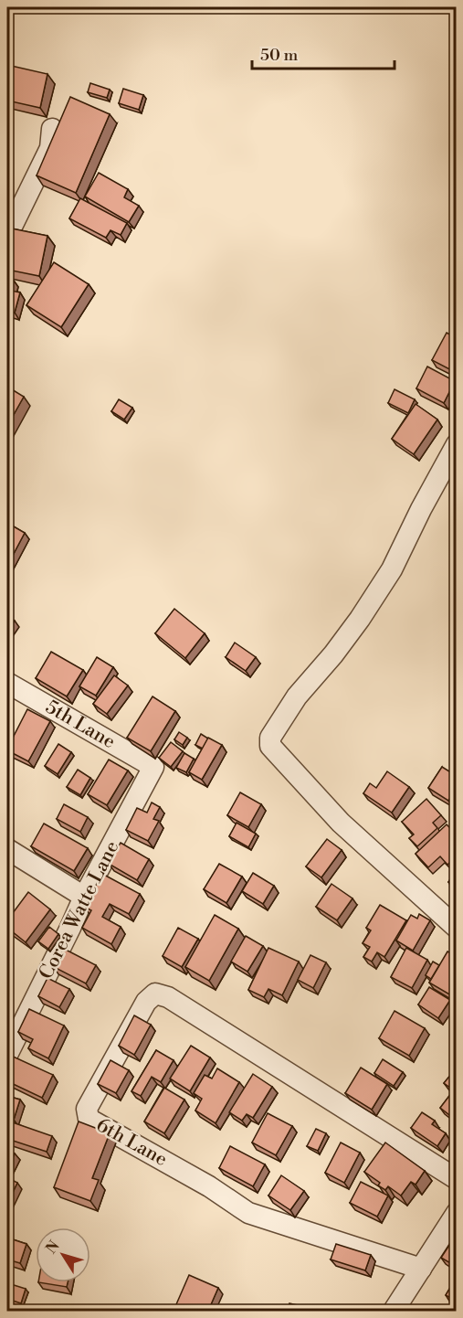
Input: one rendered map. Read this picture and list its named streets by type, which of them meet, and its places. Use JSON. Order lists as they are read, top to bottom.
{
  "streets": {
    "street": ["5th Lane", "Corea Watte Lane", "6th Lane"]
  },
  "crossings": [
    ["5th Lane", "Corea Watte Lane"]
  ],
  "scale_bar": "50 m",
  "north": "top left"
}
